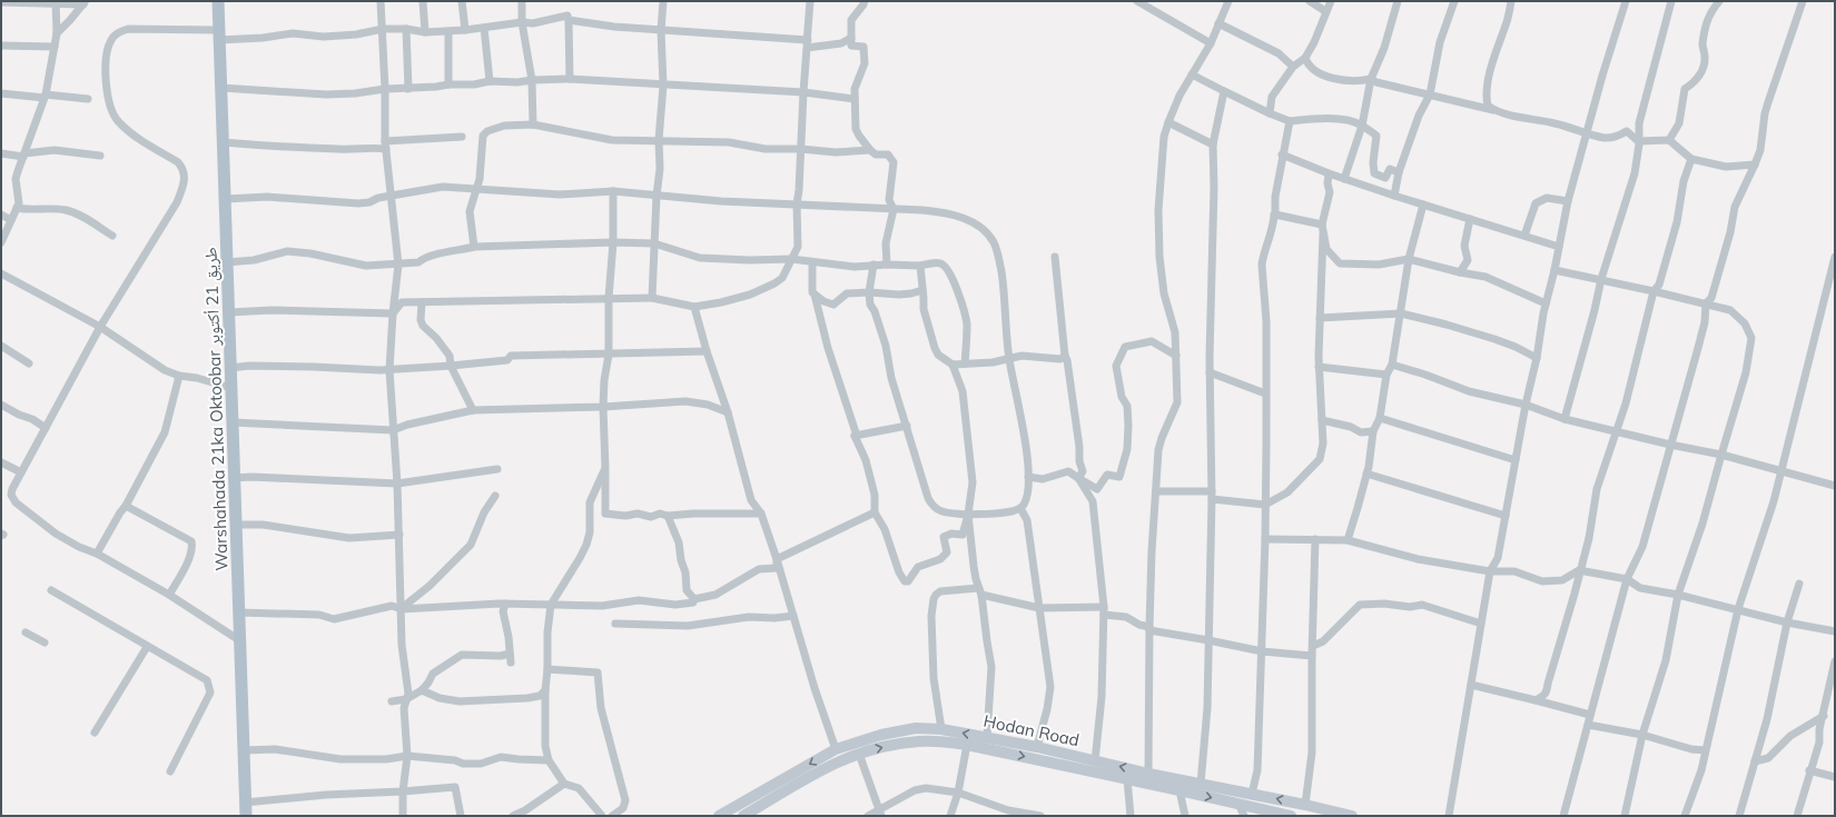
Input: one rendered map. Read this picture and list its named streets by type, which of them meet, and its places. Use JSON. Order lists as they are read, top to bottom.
{
  "streets": {
    "main road": ["Warshahada 21ka Oktoobar طريق 21 أكتوبر", "Hodan Road"]
  }
}
